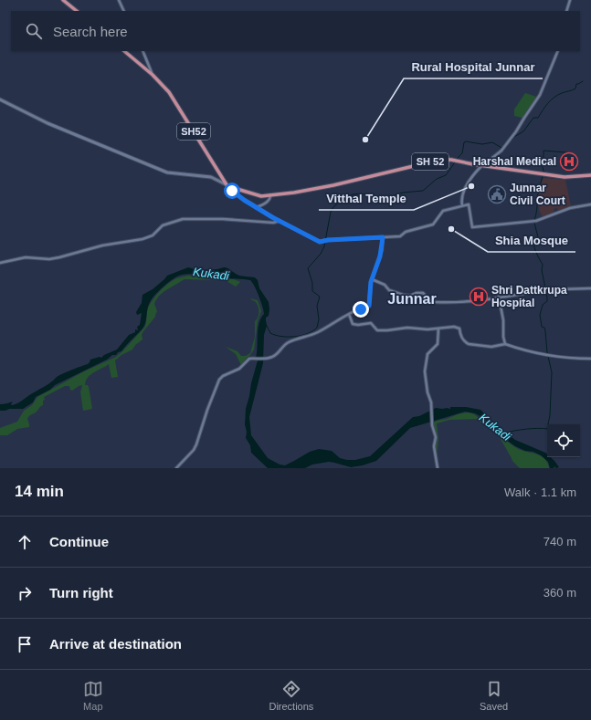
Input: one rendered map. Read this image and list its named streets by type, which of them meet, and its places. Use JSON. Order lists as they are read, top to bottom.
{
  "streets": {
    "main road": ["SH52", "SH 52"]
  },
  "districts": ["Junnar"],
  "water": ["Kukadi"],
  "places": {
    "other": ["Rural Hospital Junnar", "Vitthal Temple", "Shia Mosque"],
    "hospital": ["Harshal Medical", "Shri Dattkrupa Hospital"],
    "public building": ["Junnar Civil Court"]
  },
  "page": {
    "search": "Search here",
    "heading": ["14 min", "Walk · 1.1 km"],
    "list": [
      ["Continue", "740 m"],
      ["Turn right", "360 m"],
      "Arrive at destination"
    ],
    "nav": ["Map", "Directions", "Saved"]
  }
}
